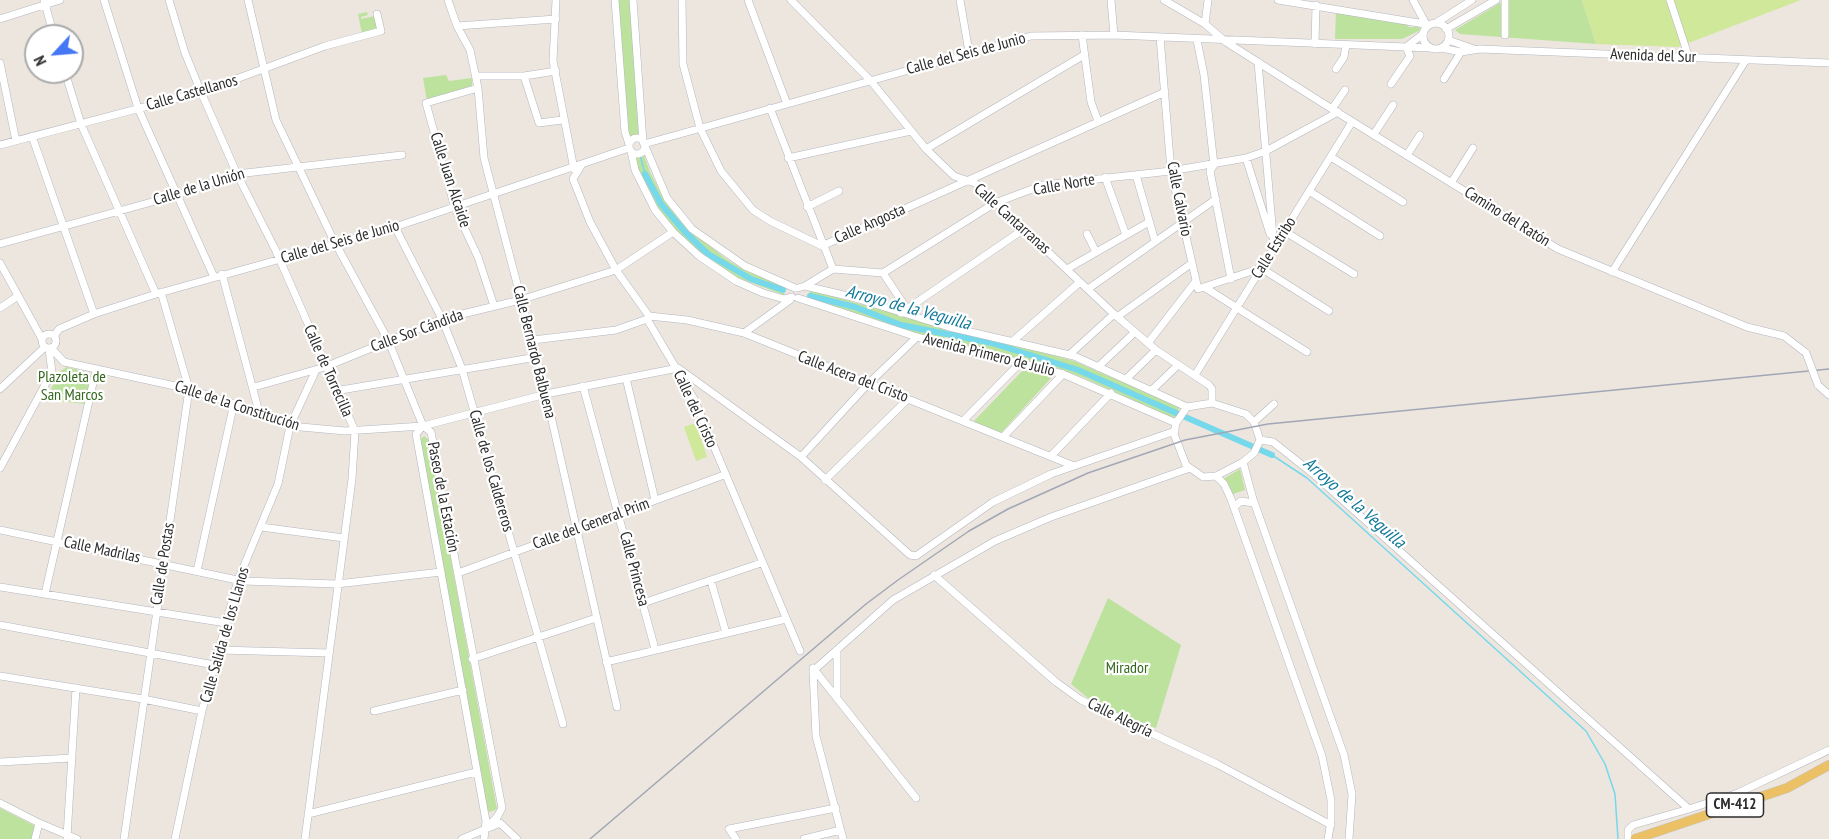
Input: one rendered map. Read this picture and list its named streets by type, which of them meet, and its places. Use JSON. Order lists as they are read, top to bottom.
{
  "streets": {
    "main road": ["CM-412"],
    "street": [
      "Calle del Seis de Junio",
      "Avenida del Sur",
      "Calle Castellanos",
      "Calle Juan Alcaide",
      "Calle Norte",
      "Calle de la Unión",
      "Calle Calvario",
      "Camino del Ratón",
      "Calle Cantarranas",
      "Calle Angosta",
      "Calle Estribo",
      "Calle Sor Cándida",
      "Calle Bernardo Balbuena",
      "Avenida Primero de Julio",
      "Calle de Torrecilla",
      "Calle Acera del Cristo",
      "Calle de la Constitución",
      "Calle del Cristo",
      "Calle de los Caldereros",
      "Paseo de la Estación",
      "Calle del General Prim",
      "Calle Madrilas",
      "Calle de Postas",
      "Calle Princesa",
      "Calle Salida de los Llanos",
      "Calle Alegría"
    ]
  },
  "crossings": [
    ["Calle del Seis de Junio", "Avenida del Sur"],
    ["Calle del Seis de Junio", "Calle Juan Alcaide"],
    ["Calle del Seis de Junio", "Calle Calvario"],
    ["Calle del Seis de Junio", "Camino del Ratón"],
    ["Calle del Seis de Junio", "Calle Cantarranas"],
    ["Calle del Seis de Junio", "Calle Angosta"],
    ["Calle del Seis de Junio", "Calle Bernardo Balbuena"],
    ["Calle del Seis de Junio", "Avenida Primero de Julio"],
    ["Calle del Seis de Junio", "Calle de Torrecilla"],
    ["Calle del Seis de Junio", "Calle de los Caldereros"],
    ["Calle del Seis de Junio", "Calle de Postas"],
    ["Calle Castellanos", "Calle de Torrecilla"],
    ["Calle Castellanos", "Calle de Postas"],
    ["Calle Juan Alcaide", "Calle Sor Cándida"],
    ["Calle Juan Alcaide", "Calle Bernardo Balbuena"],
    ["Calle Norte", "Calle Calvario"],
    ["Calle Norte", "Camino del Ratón"],
    ["Calle Norte", "Calle Cantarranas"],
    ["Calle de la Unión", "Calle de Torrecilla"],
    ["Calle de la Unión", "Calle de Postas"],
    ["Calle Calvario", "Calle Angosta"],
    ["Camino del Ratón", "Calle Estribo"],
    ["Calle Cantarranas", "Calle Angosta"],
    ["Calle Cantarranas", "Calle Estribo"],
    ["Calle Cantarranas", "Avenida Primero de Julio"],
    ["Calle Sor Cándida", "Calle Bernardo Balbuena"],
    ["Calle Sor Cándida", "Avenida Primero de Julio"],
    ["Calle Sor Cándida", "Calle de Torrecilla"],
    ["Calle Sor Cándida", "Calle del Cristo"],
    ["Calle Sor Cándida", "Calle de los Caldereros"],
    ["Calle Sor Cándida", "Calle Salida de los Llanos"],
    ["Calle Bernardo Balbuena", "Calle de la Constitución"],
    ["Calle Bernardo Balbuena", "Calle del General Prim"],
    ["Calle de Torrecilla", "Calle de la Constitución"],
    ["Calle de Torrecilla", "Calle Madrilas"],
    ["Calle Acera del Cristo", "Calle del Cristo"],
    ["Calle de la Constitución", "Calle del Cristo"],
    ["Calle de la Constitución", "Calle de los Caldereros"],
    ["Calle de la Constitución", "Paseo de la Estación"],
    ["Calle de la Constitución", "Calle de Postas"],
    ["Calle de la Constitución", "Calle Princesa"],
    ["Calle de la Constitución", "Calle Salida de los Llanos"],
    ["Calle del Cristo", "Calle del General Prim"],
    ["Calle de los Caldereros", "Calle del General Prim"],
    ["Paseo de la Estación", "Calle del General Prim"],
    ["Calle del General Prim", "Calle Princesa"],
    ["Calle Madrilas", "Calle de Postas"],
    ["Calle Madrilas", "Calle Salida de los Llanos"]
  ],
  "water": ["Arroyo de la Veguilla"],
  "parks": ["Plazoleta de San Marcos", "Mirador"],
  "north": "bottom left"
}
